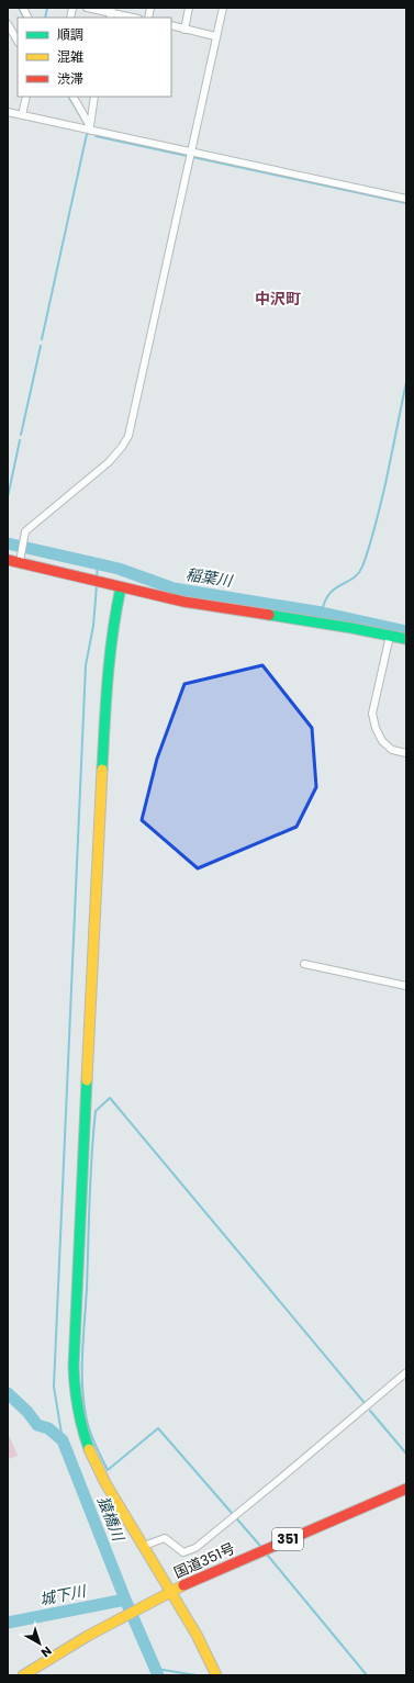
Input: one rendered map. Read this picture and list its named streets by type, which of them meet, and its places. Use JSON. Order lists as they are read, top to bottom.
{
  "streets": {
    "main road": ["351", "国道351号"]
  },
  "districts": ["中沢町"],
  "water": ["稲葉川", "猿橋川", "城下川"],
  "legend": ["順調", "混雑", "渋滞"],
  "north": "bottom right"
}
